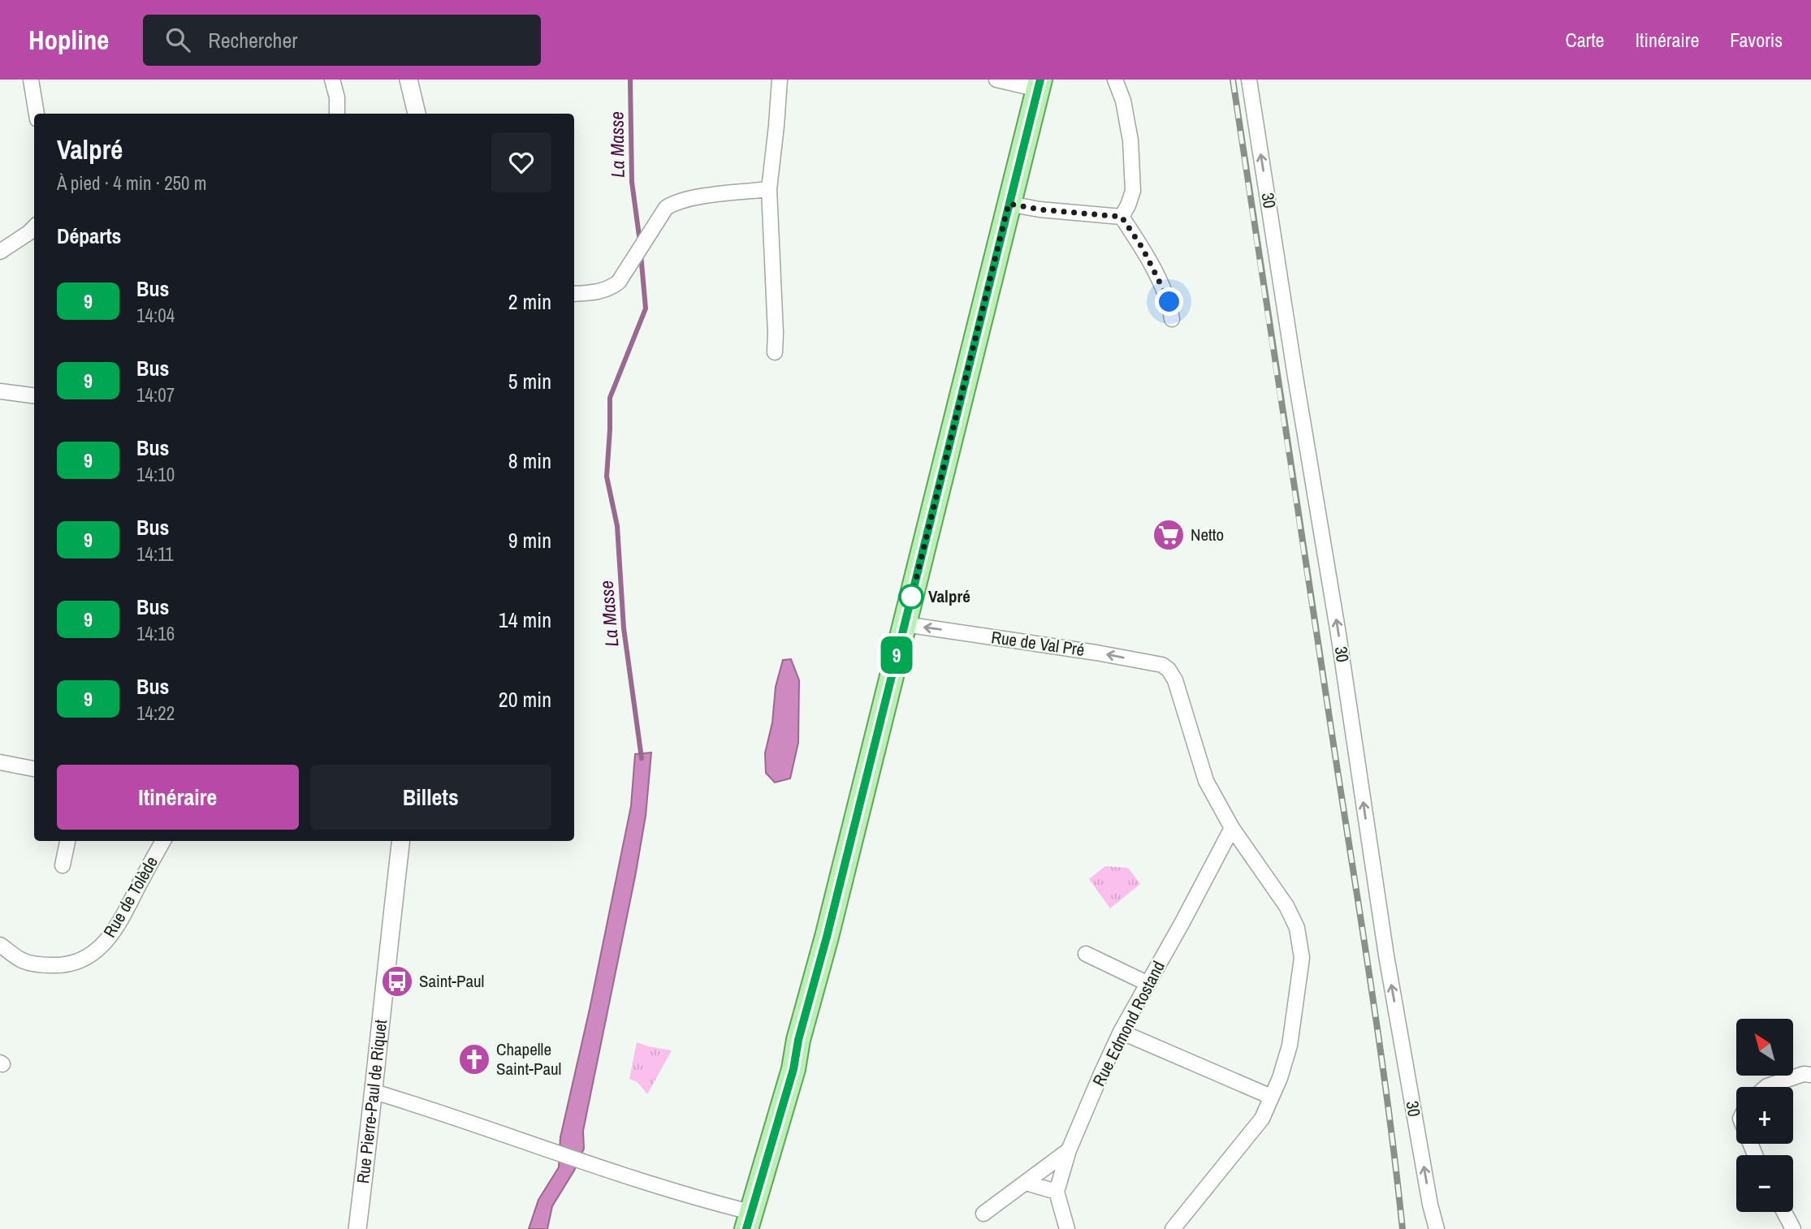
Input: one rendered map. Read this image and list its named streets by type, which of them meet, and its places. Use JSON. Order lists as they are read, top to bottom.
{
  "streets": {
    "street": [
      "30",
      "Rue de Val Pré",
      "Rue de Tolède",
      "Rue Edmond Rostand",
      "Rue Pierre-Paul de Riquet"
    ]
  },
  "crossings": [
    ["Rue de Val Pré", "Rue Edmond Rostand"]
  ],
  "one_way": ["Rue de Val Pré"],
  "water": ["La Masse"],
  "places": {
    "supermarket": ["Netto"],
    "other": ["Valpré"],
    "bus stop": ["Saint-Paul"],
    "church": ["Chapelle Saint-Paul"]
  },
  "lines": ["bus line 9"],
  "north": "top left",
  "page": {
    "header": "Hopline",
    "search": "Rechercher",
    "nav": ["Carte", "Itinéraire", "Favoris"],
    "on_map": "9",
    "heading": [
      ["Valpré", "À pied · 4 min · 250 m"],
      "Départs"
    ],
    "list": [
      {
        "mark": "9",
        "name": "Bus",
        "note": "14:04",
        "value": "2 min"
      },
      {
        "mark": "9",
        "name": "Bus",
        "note": "14:07",
        "value": "5 min"
      },
      {
        "mark": "9",
        "name": "Bus",
        "note": "14:10",
        "value": "8 min"
      },
      {
        "mark": "9",
        "name": "Bus",
        "note": "14:11",
        "value": "9 min"
      },
      {
        "mark": "9",
        "name": "Bus",
        "note": "14:16",
        "value": "14 min"
      },
      {
        "mark": "9",
        "name": "Bus",
        "note": "14:22",
        "value": "20 min"
      }
    ],
    "buttons": ["Itinéraire", "Billets"],
    "map_buttons": ["+", "−"]
  }
}
